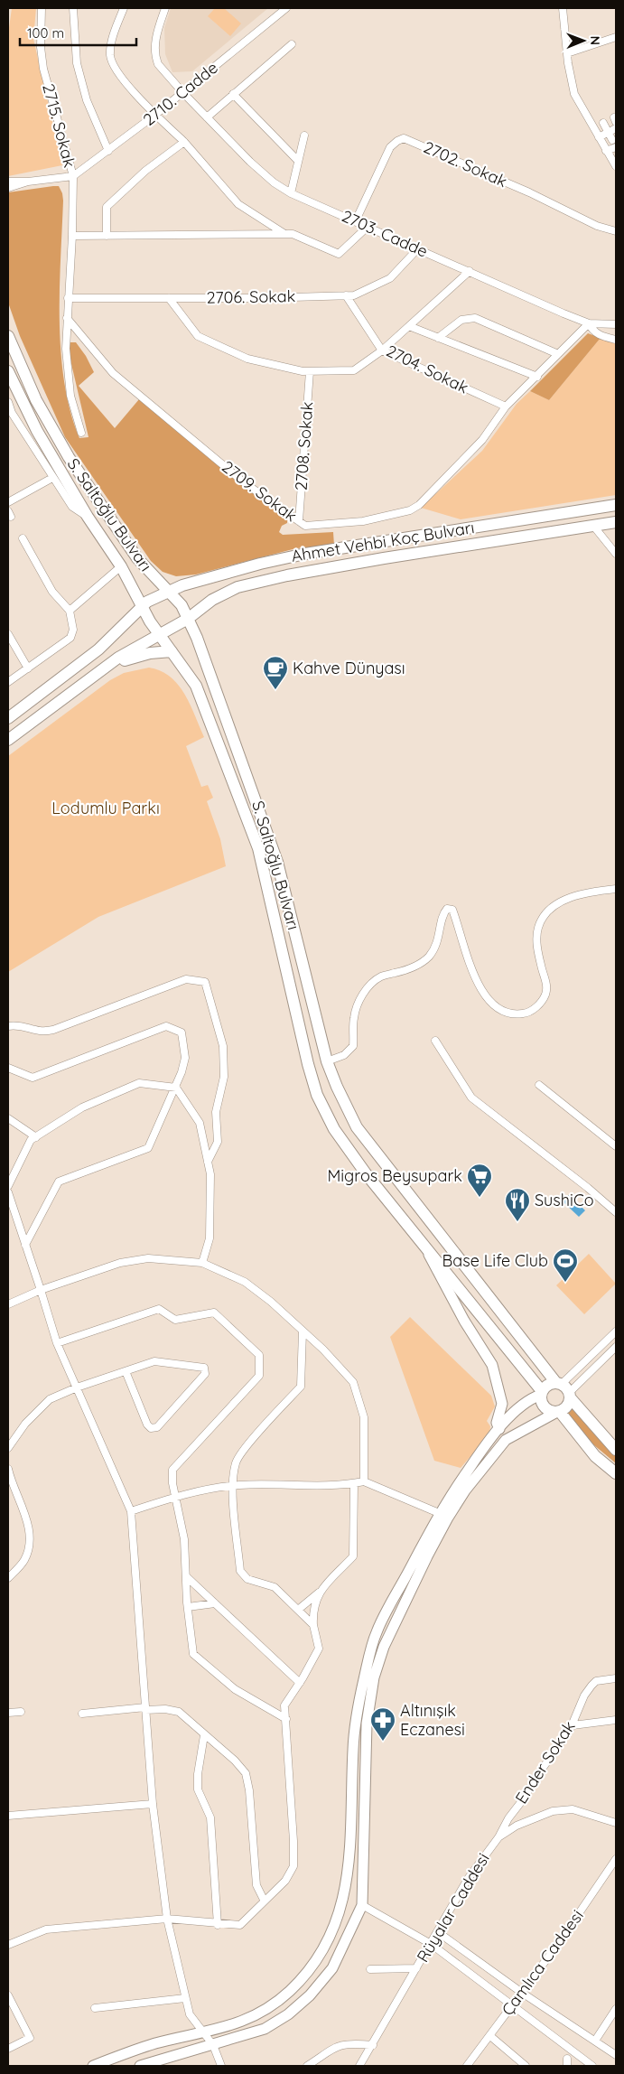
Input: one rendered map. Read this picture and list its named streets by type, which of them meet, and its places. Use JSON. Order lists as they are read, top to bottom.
{
  "streets": {
    "main road": ["S. Saltoğlu Bulvarı", "Ahmet Vehbi Koç Bulvarı"],
    "street": [
      "2710. Cadde",
      "2715. Sokak",
      "2702. Sokak",
      "2703. Cadde",
      "2706. Sokak",
      "2704. Sokak",
      "2708. Sokak",
      "2709. Sokak",
      "Ender Sokak",
      "Rüyalar Caddesi",
      "Çamlıca Caddesi"
    ]
  },
  "crossings": [
    ["2710. Cadde", "2715. Sokak"],
    ["2710. Cadde", "2703. Cadde"],
    ["2715. Sokak", "2706. Sokak"],
    ["2715. Sokak", "2709. Sokak"],
    ["2702. Sokak", "2703. Cadde"],
    ["2703. Cadde", "2706. Sokak"],
    ["2703. Cadde", "2709. Sokak"],
    ["2706. Sokak", "2704. Sokak"],
    ["2704. Sokak", "2709. Sokak"],
    ["2708. Sokak", "2709. Sokak"],
    ["S. Saltoğlu Bulvarı", "Ahmet Vehbi Koç Bulvarı"],
    ["Ender Sokak", "Rüyalar Caddesi"]
  ],
  "parks": ["Lodumlu Parkı"],
  "places": {
    "cafe": ["Kahve Dünyası"],
    "supermarket": ["Migros Beysupark"],
    "restaurant": ["SushiCo"],
    "sports": ["Base Life Club"],
    "pharmacy": ["Altınışık Eczanesi"]
  },
  "scale_bar": "100 m",
  "north": "right"
}
